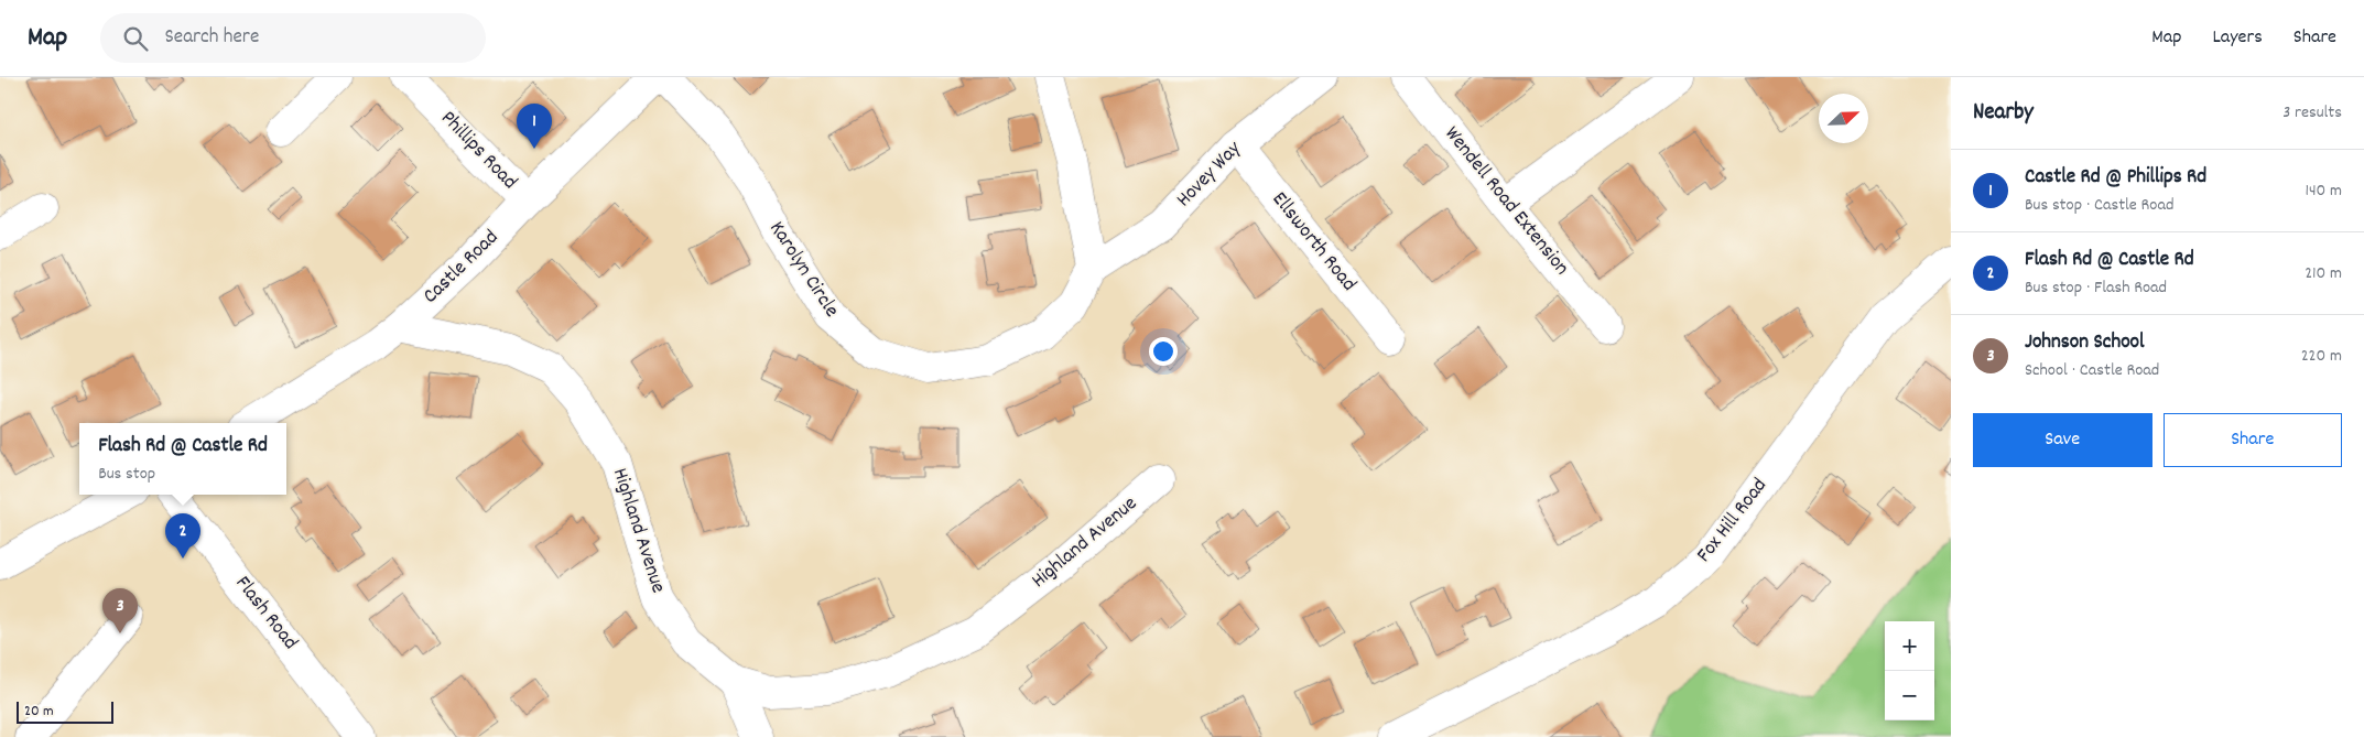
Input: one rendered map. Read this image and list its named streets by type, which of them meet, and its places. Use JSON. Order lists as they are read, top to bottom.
{
  "streets": {
    "street": [
      "Phillips Road",
      "Hovey Way",
      "Wendell Road Extension",
      "Ellsworth Road",
      "Castle Road",
      "Karolyn Circle",
      "Fox Hill Road",
      "Highland Avenue",
      "Flash Road"
    ]
  },
  "crossings": [
    ["Phillips Road", "Castle Road"],
    ["Hovey Way", "Ellsworth Road"],
    ["Hovey Way", "Karolyn Circle"],
    ["Castle Road", "Highland Avenue"]
  ],
  "scale_bar": "20 m",
  "north": "top right",
  "page": {
    "header": "Map",
    "search": "Search here",
    "nav": ["Map", "Layers", "Share"],
    "heading": ["Nearby", "3 results"],
    "pins": ["1", "2", "3"],
    "list": [
      {
        "mark": "1",
        "name": "Castle Rd @ Phillips Rd",
        "note": "Bus stop · Castle Road",
        "value": "140 m"
      },
      {
        "mark": "2",
        "name": "Flash Rd @ Castle Rd",
        "note": "Bus stop · Flash Road",
        "value": "210 m"
      },
      {
        "mark": "3",
        "name": "Johnson School",
        "note": "School · Castle Road",
        "value": "220 m"
      }
    ],
    "buttons": ["Save", "Share"],
    "popup": ["Flash Rd @ Castle Rd", "Bus stop"],
    "map_buttons": ["+", "−"],
    "scale": "20 m"
  }
}
